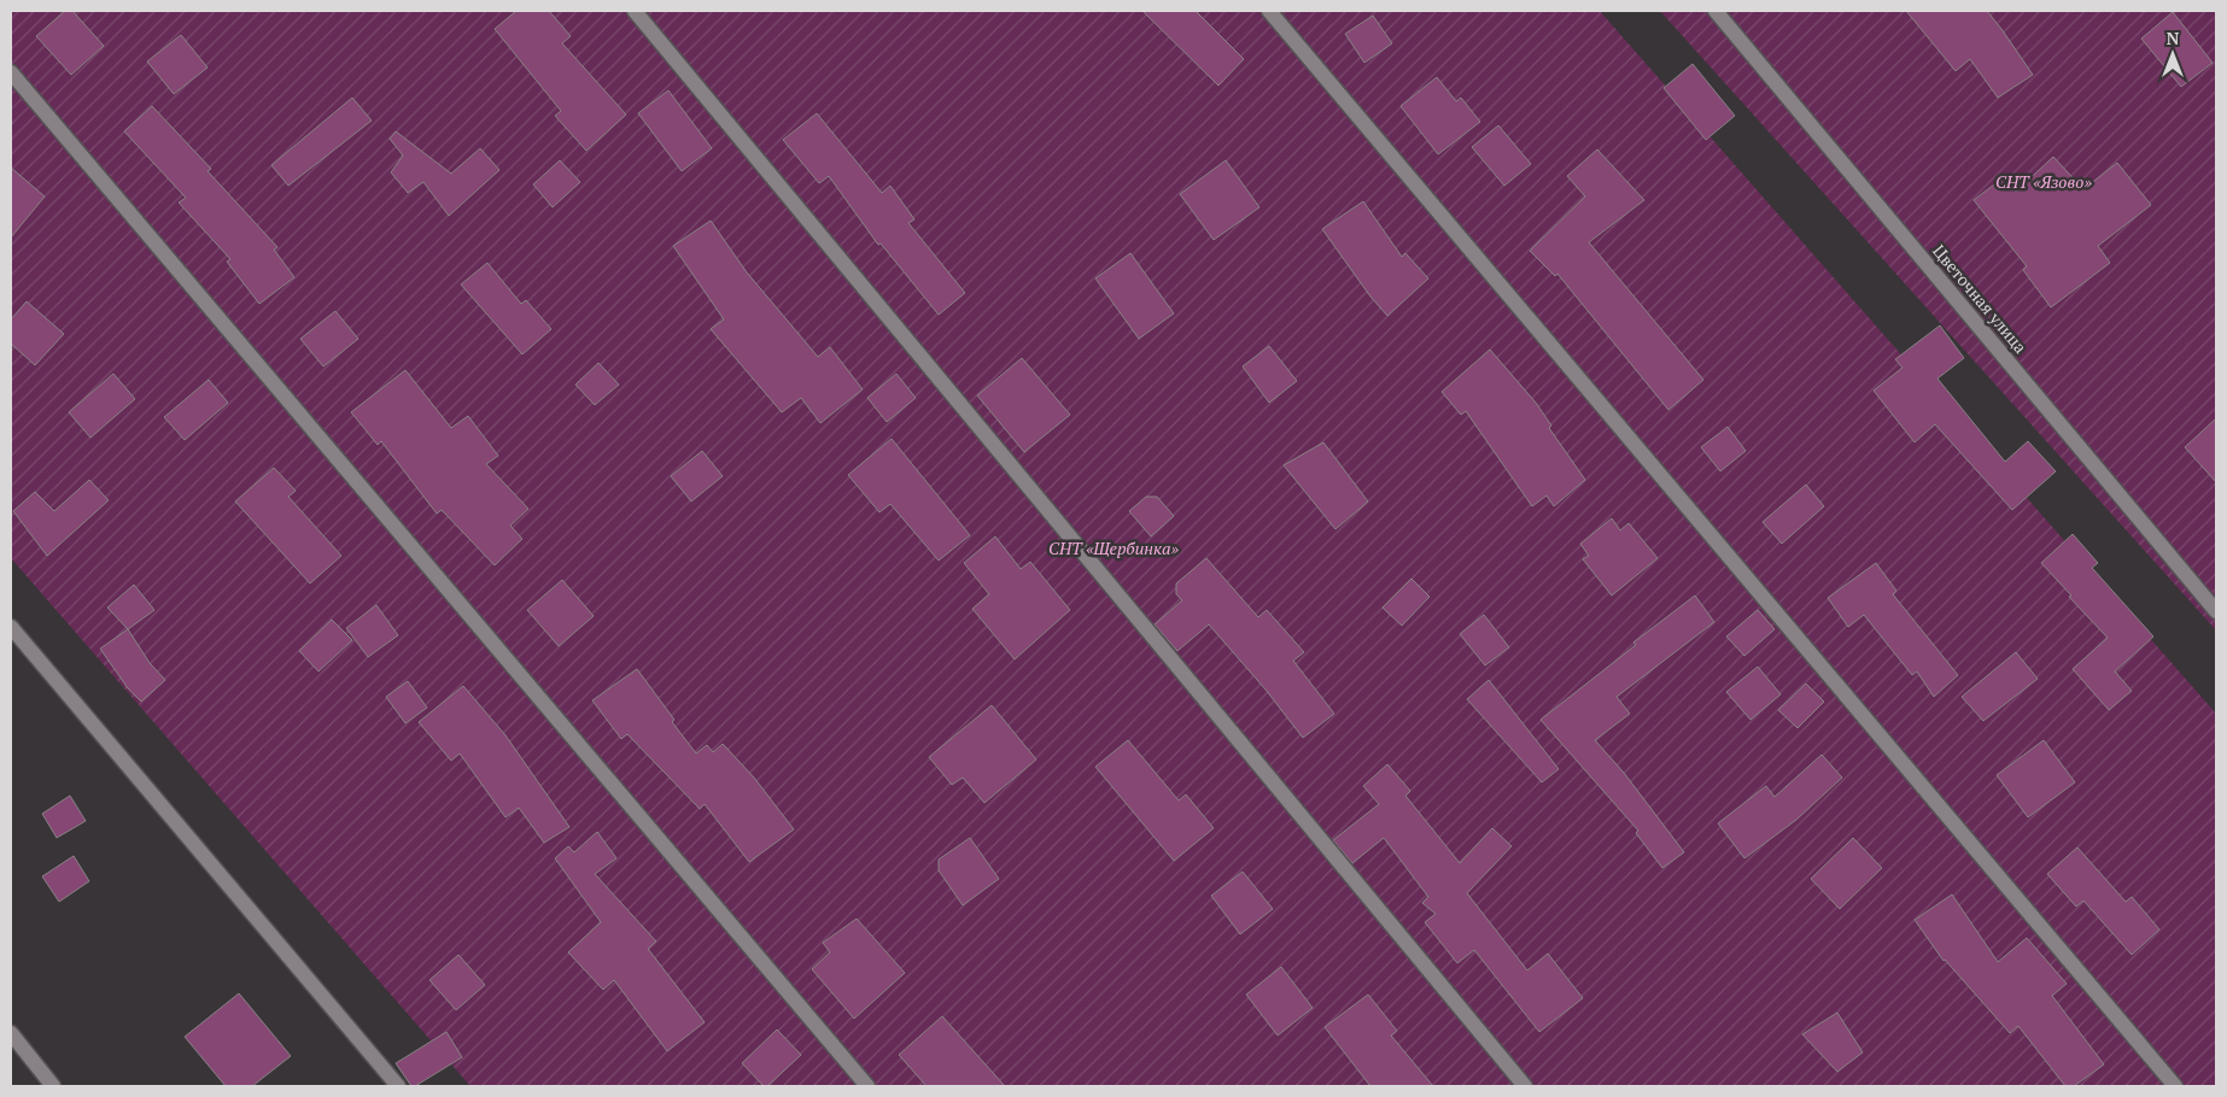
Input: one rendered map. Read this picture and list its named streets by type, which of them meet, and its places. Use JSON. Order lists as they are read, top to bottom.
{
  "streets": {
    "street": ["Цветочная улица"]
  },
  "parks": ["СНТ «Язово»", "СНТ «Щербинка»"],
  "north": "top"
}
